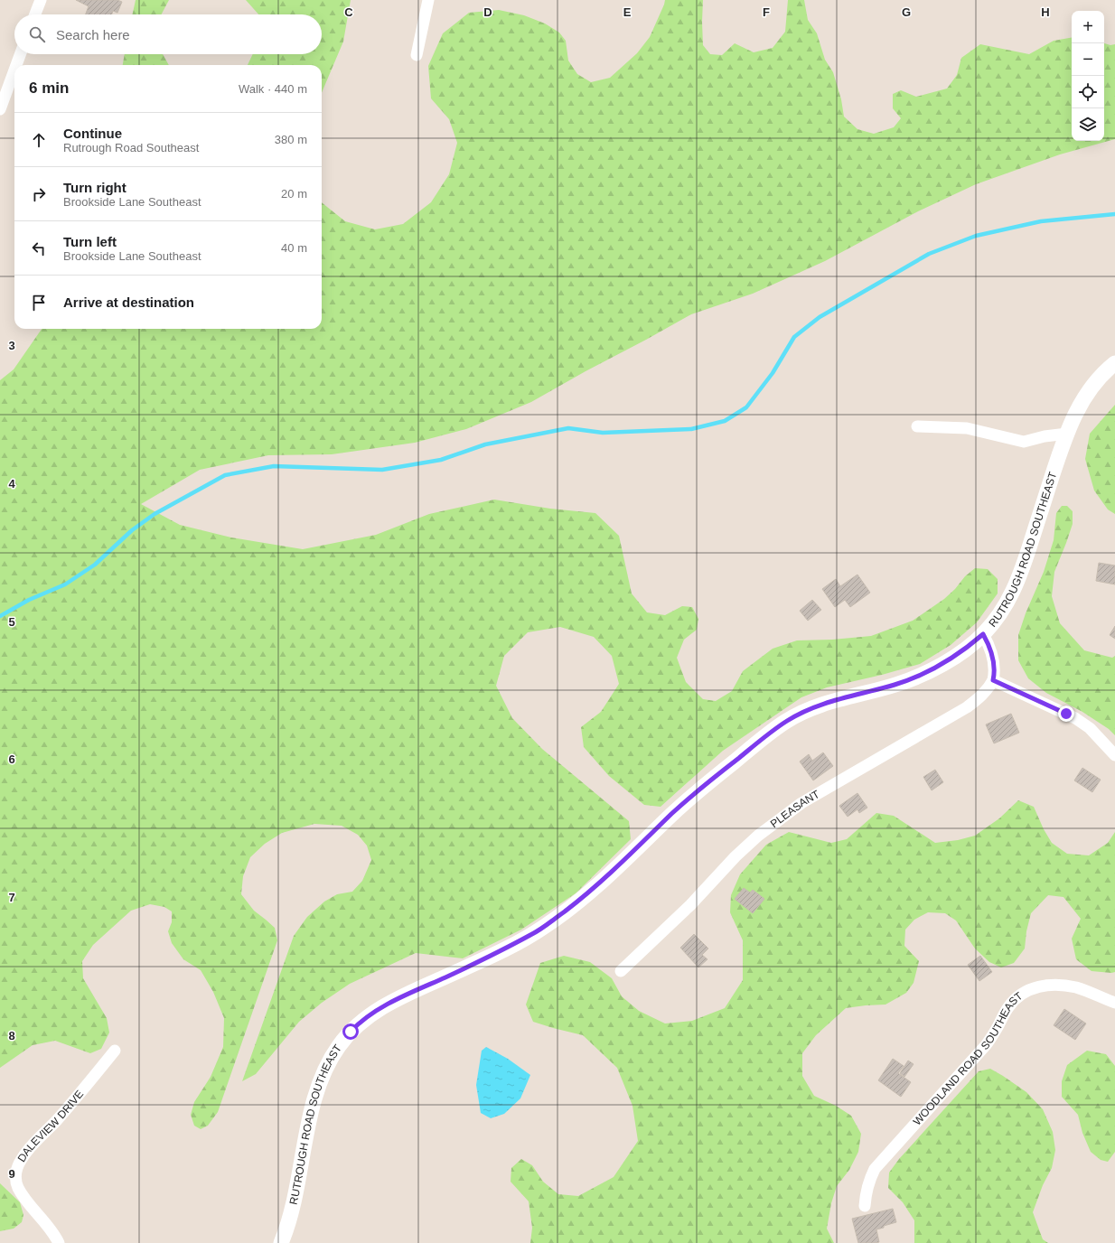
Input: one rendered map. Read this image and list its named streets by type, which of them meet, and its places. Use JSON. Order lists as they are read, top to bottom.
{
  "streets": {
    "street": [
      "RUTROUGH ROAD SOUTHEAST",
      "PLEASANT",
      "WOODLAND ROAD SOUTHEAST",
      "DALEVIEW DRIVE"
    ]
  },
  "page": {
    "map_buttons": ["+", "−"],
    "search": "Search here",
    "heading": ["6 min", "Walk · 440 m"],
    "list": [
      ["Continue", "Rutrough Road Southeast", "380 m"],
      ["Turn right", "Brookside Lane Southeast", "20 m"],
      ["Turn left", "Brookside Lane Southeast", "40 m"],
      "Arrive at destination"
    ]
  },
  "grid": {
    "columns": [
      "C",
      "D",
      "E",
      "F",
      "G",
      "H"
    ],
    "rows": [
      "3",
      "4",
      "5",
      "6",
      "7",
      "8",
      "9"
    ]
  }
}
